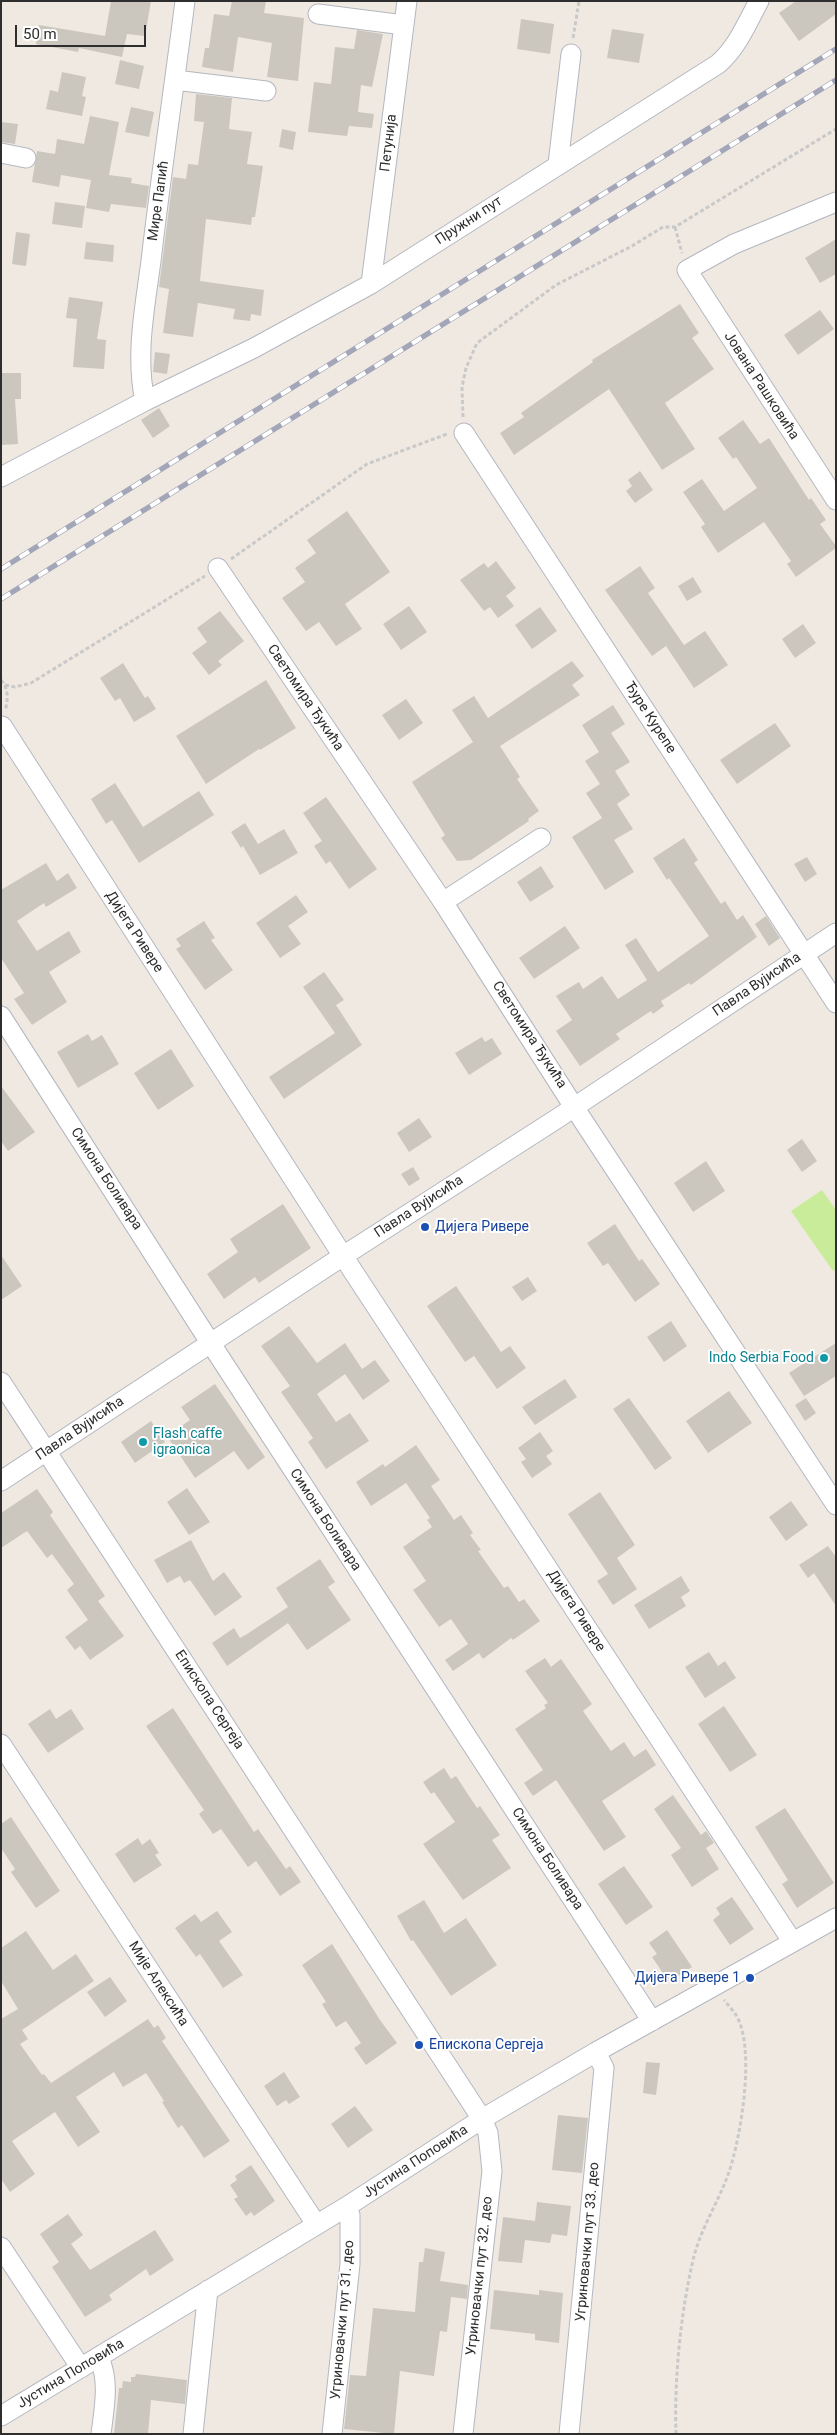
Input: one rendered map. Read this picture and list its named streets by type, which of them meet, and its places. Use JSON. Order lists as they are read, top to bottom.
{
  "streets": {
    "street": [
      "Петунија",
      "Мире Папић",
      "Пружни пут",
      "Јована Рашковића",
      "Светомира Ђукића",
      "Ђуре Курепе",
      "Дијега Ривере",
      "Павла Вујисића",
      "Симона Боливара",
      "Епископа Сергеја",
      "Мије Алексића",
      "Јустина Поповића",
      "Угриновачки пут 33. део",
      "Угриновачки пут 32. део",
      "Угриновачки пут 31. део"
    ]
  },
  "crossings": [
    ["Петунија", "Пружни пут"],
    ["Мире Папић", "Пружни пут"],
    ["Светомира Ђукића", "Павла Вујисића"],
    ["Ђуре Курепе", "Павла Вујисића"],
    ["Дијега Ривере", "Павла Вујисића"],
    ["Дијега Ривере", "Јустина Поповића"],
    ["Павла Вујисића", "Симона Боливара"],
    ["Павла Вујисића", "Епископа Сергеја"],
    ["Симона Боливара", "Јустина Поповића"],
    ["Епископа Сергеја", "Јустина Поповића"],
    ["Епископа Сергеја", "Угриновачки пут 32. део"],
    ["Мије Алексића", "Јустина Поповића"],
    ["Јустина Поповића", "Угриновачки пут 33. део"],
    ["Јустина Поповића", "Угриновачки пут 32. део"],
    ["Јустина Поповића", "Угриновачки пут 31. део"]
  ],
  "places": [
    "Дијега Ривере",
    "Indo Serbia Food",
    "Flash caffe igraonica",
    "Дијега Ривере 1",
    "Епископа Сергеја"
  ],
  "scale_bar": "50 m"
}
